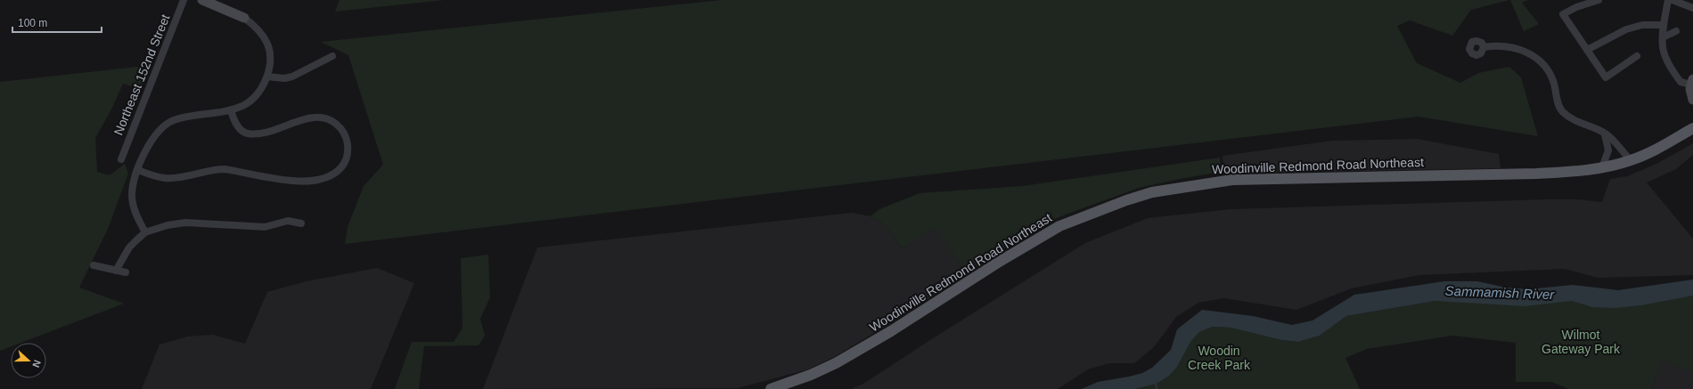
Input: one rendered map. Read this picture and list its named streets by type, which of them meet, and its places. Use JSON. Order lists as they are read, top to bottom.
{
  "streets": {
    "main road": ["Woodinville Redmond Road Northeast"],
    "street": ["Northeast 152nd Street"]
  },
  "water": ["Sammamish River"],
  "parks": ["Wilmot Gateway Park", "Woodin Creek Park"],
  "scale_bar": "100 m",
  "north": "right"
}
